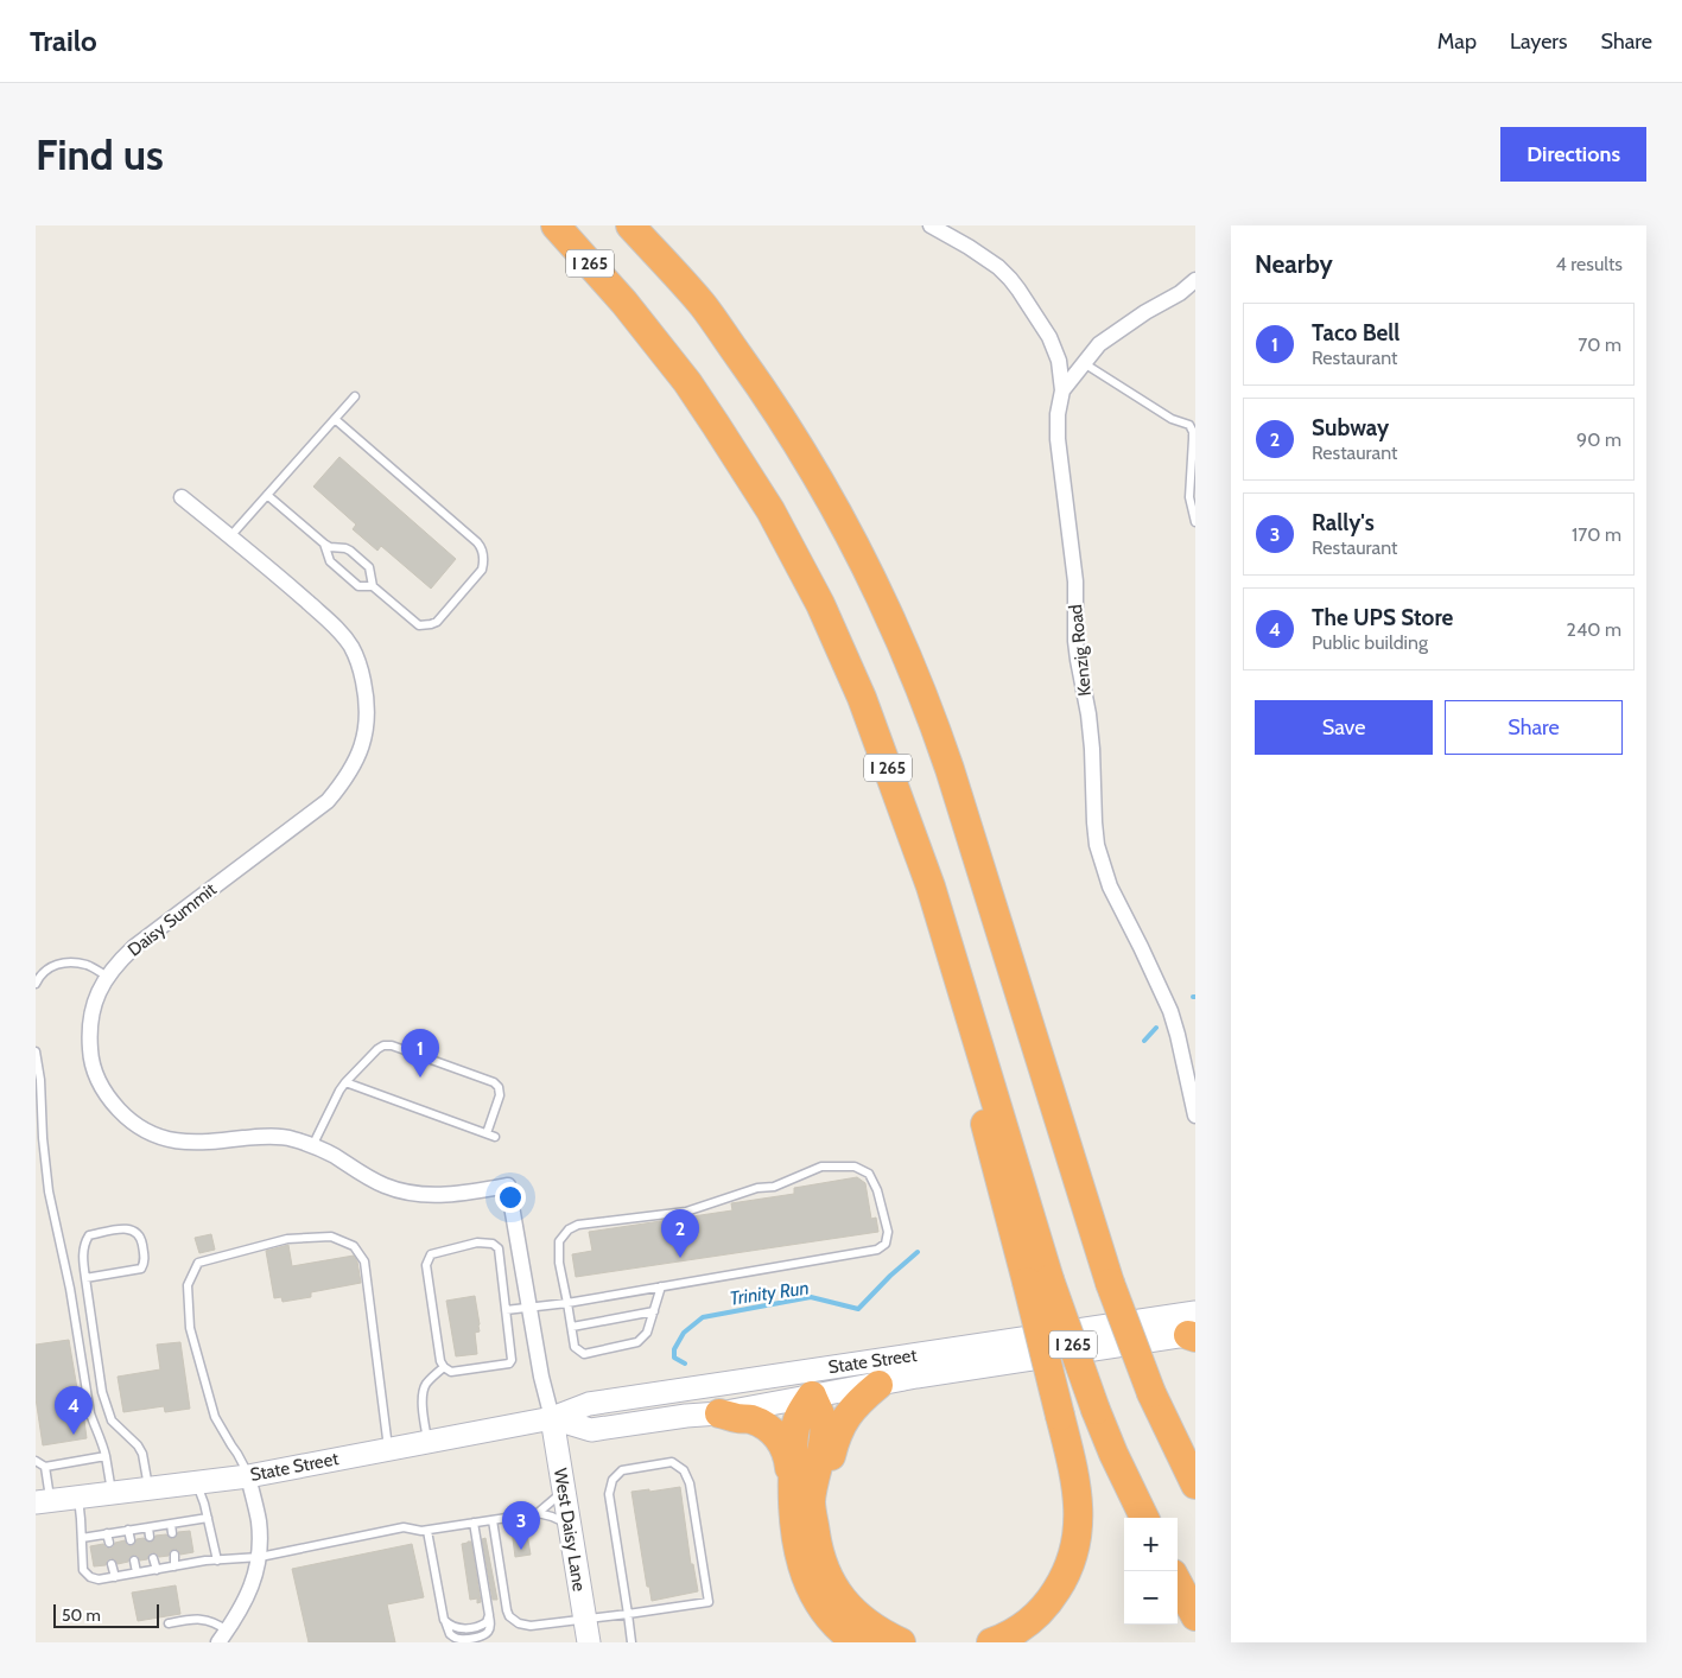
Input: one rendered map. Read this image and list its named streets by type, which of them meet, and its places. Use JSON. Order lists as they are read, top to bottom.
{
  "streets": {
    "highway": ["I 265"],
    "main road": ["State Street", "West Daisy Lane"],
    "street": ["Kenzig Road", "Daisy Summit"]
  },
  "crossings": [
    ["State Street", "West Daisy Lane"]
  ],
  "water": ["Trinity Run"],
  "scale_bar": "50 m",
  "page": {
    "header": "Trailo",
    "nav": ["Map", "Layers", "Share"],
    "buttons": [
      "Directions",
      ["Save", "Share"]
    ],
    "title": "Find us",
    "heading": ["Nearby", "4 results"],
    "list": [
      {
        "mark": "1",
        "name": "Taco Bell",
        "note": "Restaurant",
        "value": "70 m"
      },
      {
        "mark": "2",
        "name": "Subway",
        "note": "Restaurant",
        "value": "90 m"
      },
      {
        "mark": "3",
        "name": "Rally's",
        "note": "Restaurant",
        "value": "170 m"
      },
      {
        "mark": "4",
        "name": "The UPS Store",
        "note": "Public building",
        "value": "240 m"
      }
    ],
    "pins": [
      "1",
      "2",
      "4",
      "3"
    ],
    "map_buttons": ["+", "−"],
    "scale": "50 m"
  }
}
